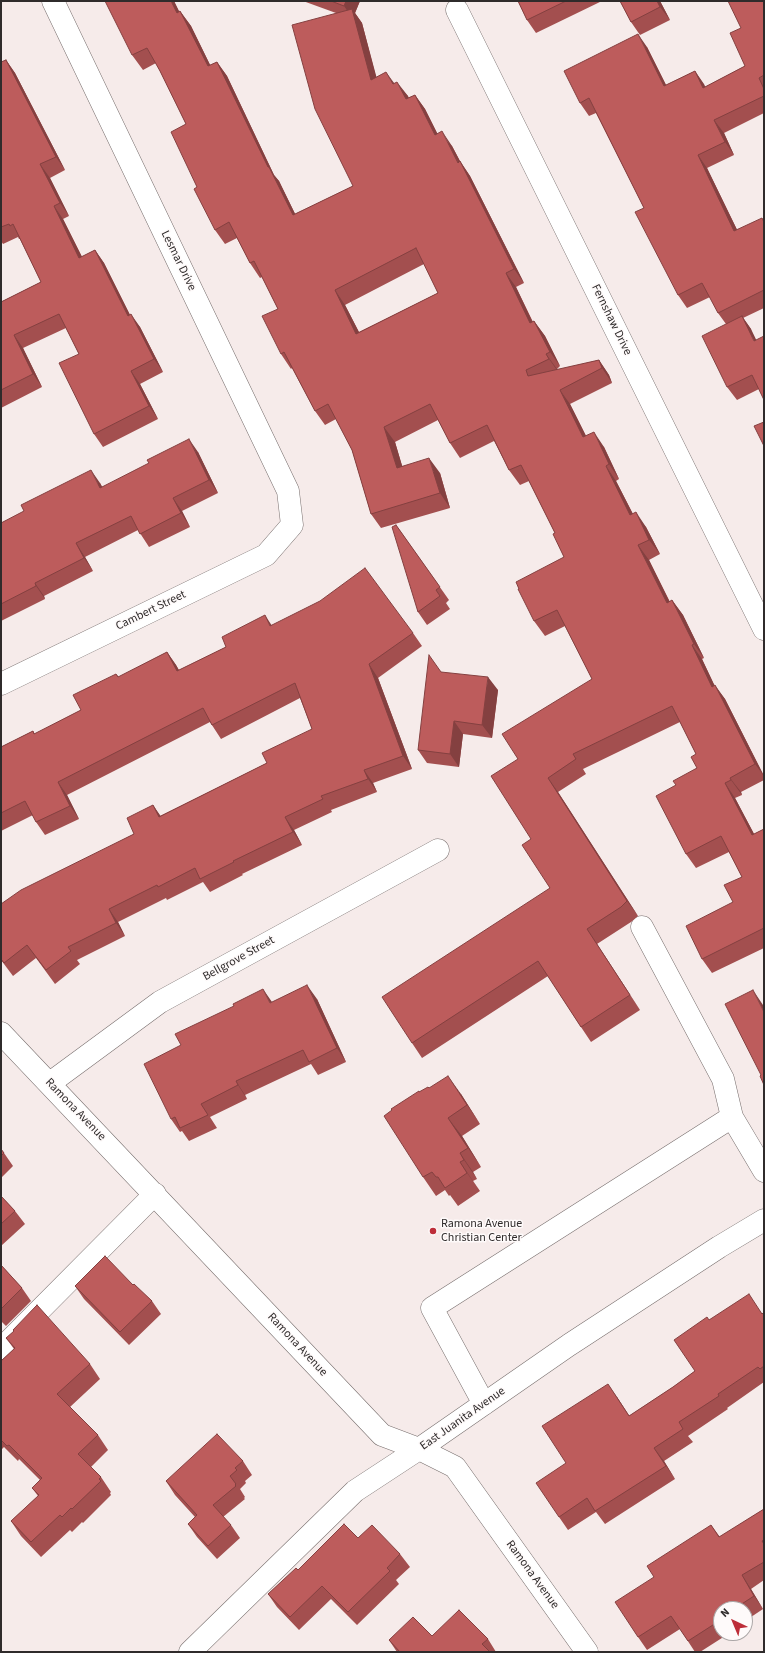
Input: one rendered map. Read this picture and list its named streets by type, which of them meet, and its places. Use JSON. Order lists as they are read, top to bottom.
{
  "streets": {
    "street": [
      "Lesmar Drive",
      "Fernshaw Drive",
      "Cambert Street",
      "Bellgrove Street",
      "Ramona Avenue",
      "East Juanita Avenue"
    ]
  },
  "crossings": [
    ["Lesmar Drive", "Cambert Street"],
    ["Bellgrove Street", "Ramona Avenue"],
    ["Ramona Avenue", "East Juanita Avenue"]
  ],
  "places": ["Ramona Avenue Christian Center"],
  "north": "top left"
}
